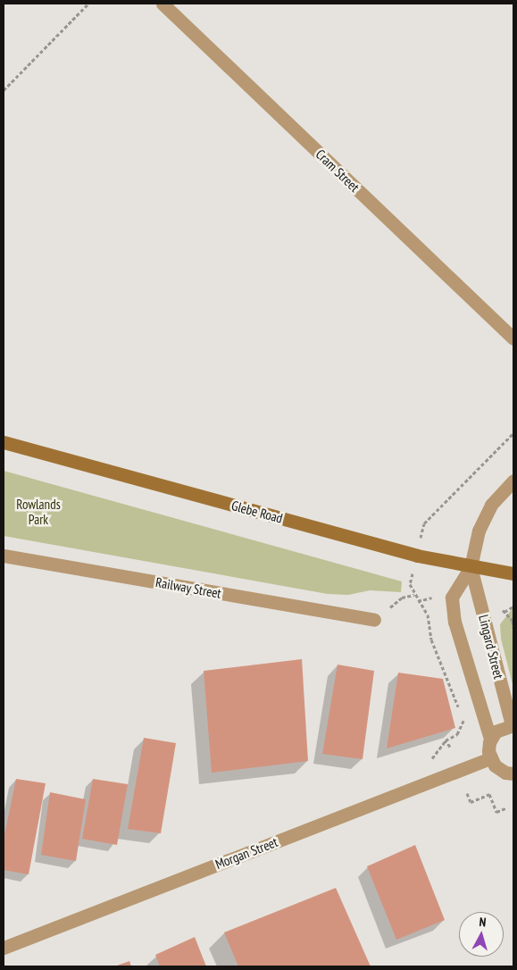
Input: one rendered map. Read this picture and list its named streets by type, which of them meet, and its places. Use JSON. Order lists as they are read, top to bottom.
{
  "streets": {
    "main road": ["Glebe Road"],
    "street": [
      "Cram Street",
      "Railway Street",
      "Lingard Street",
      "Morgan Street"
    ]
  },
  "crossings": [
    ["Glebe Road", "Lingard Street"]
  ],
  "parks": ["Rowlands Park"],
  "north": "top"
}
